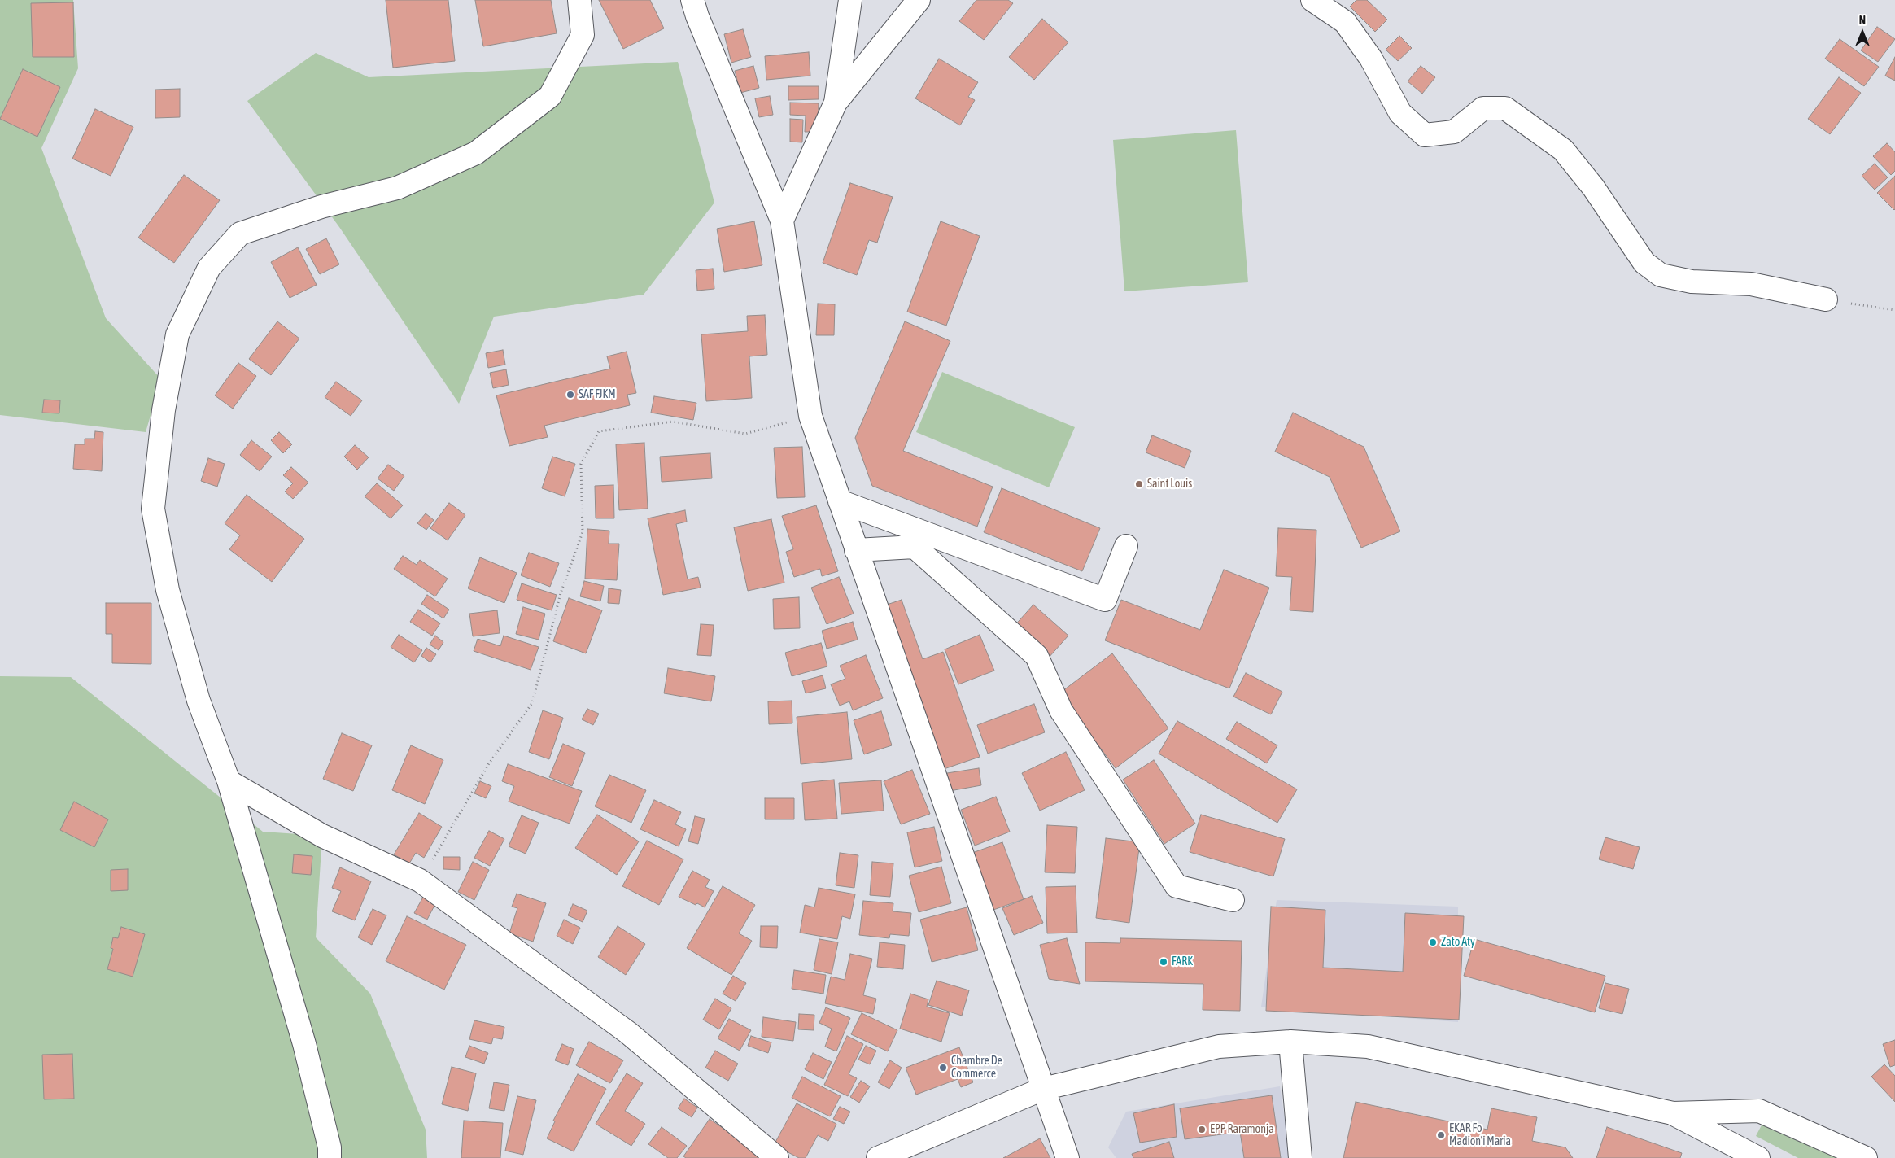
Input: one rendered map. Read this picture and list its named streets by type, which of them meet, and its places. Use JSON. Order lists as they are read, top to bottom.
{
  "places": [
    "SAF FJKM",
    "Saint Louis",
    "Zato Aty",
    "FARK",
    "Chambre De Commerce",
    "EPP Raramonja",
    "EKAR Fo Madion'i Maria"
  ],
  "north": "top"
}
